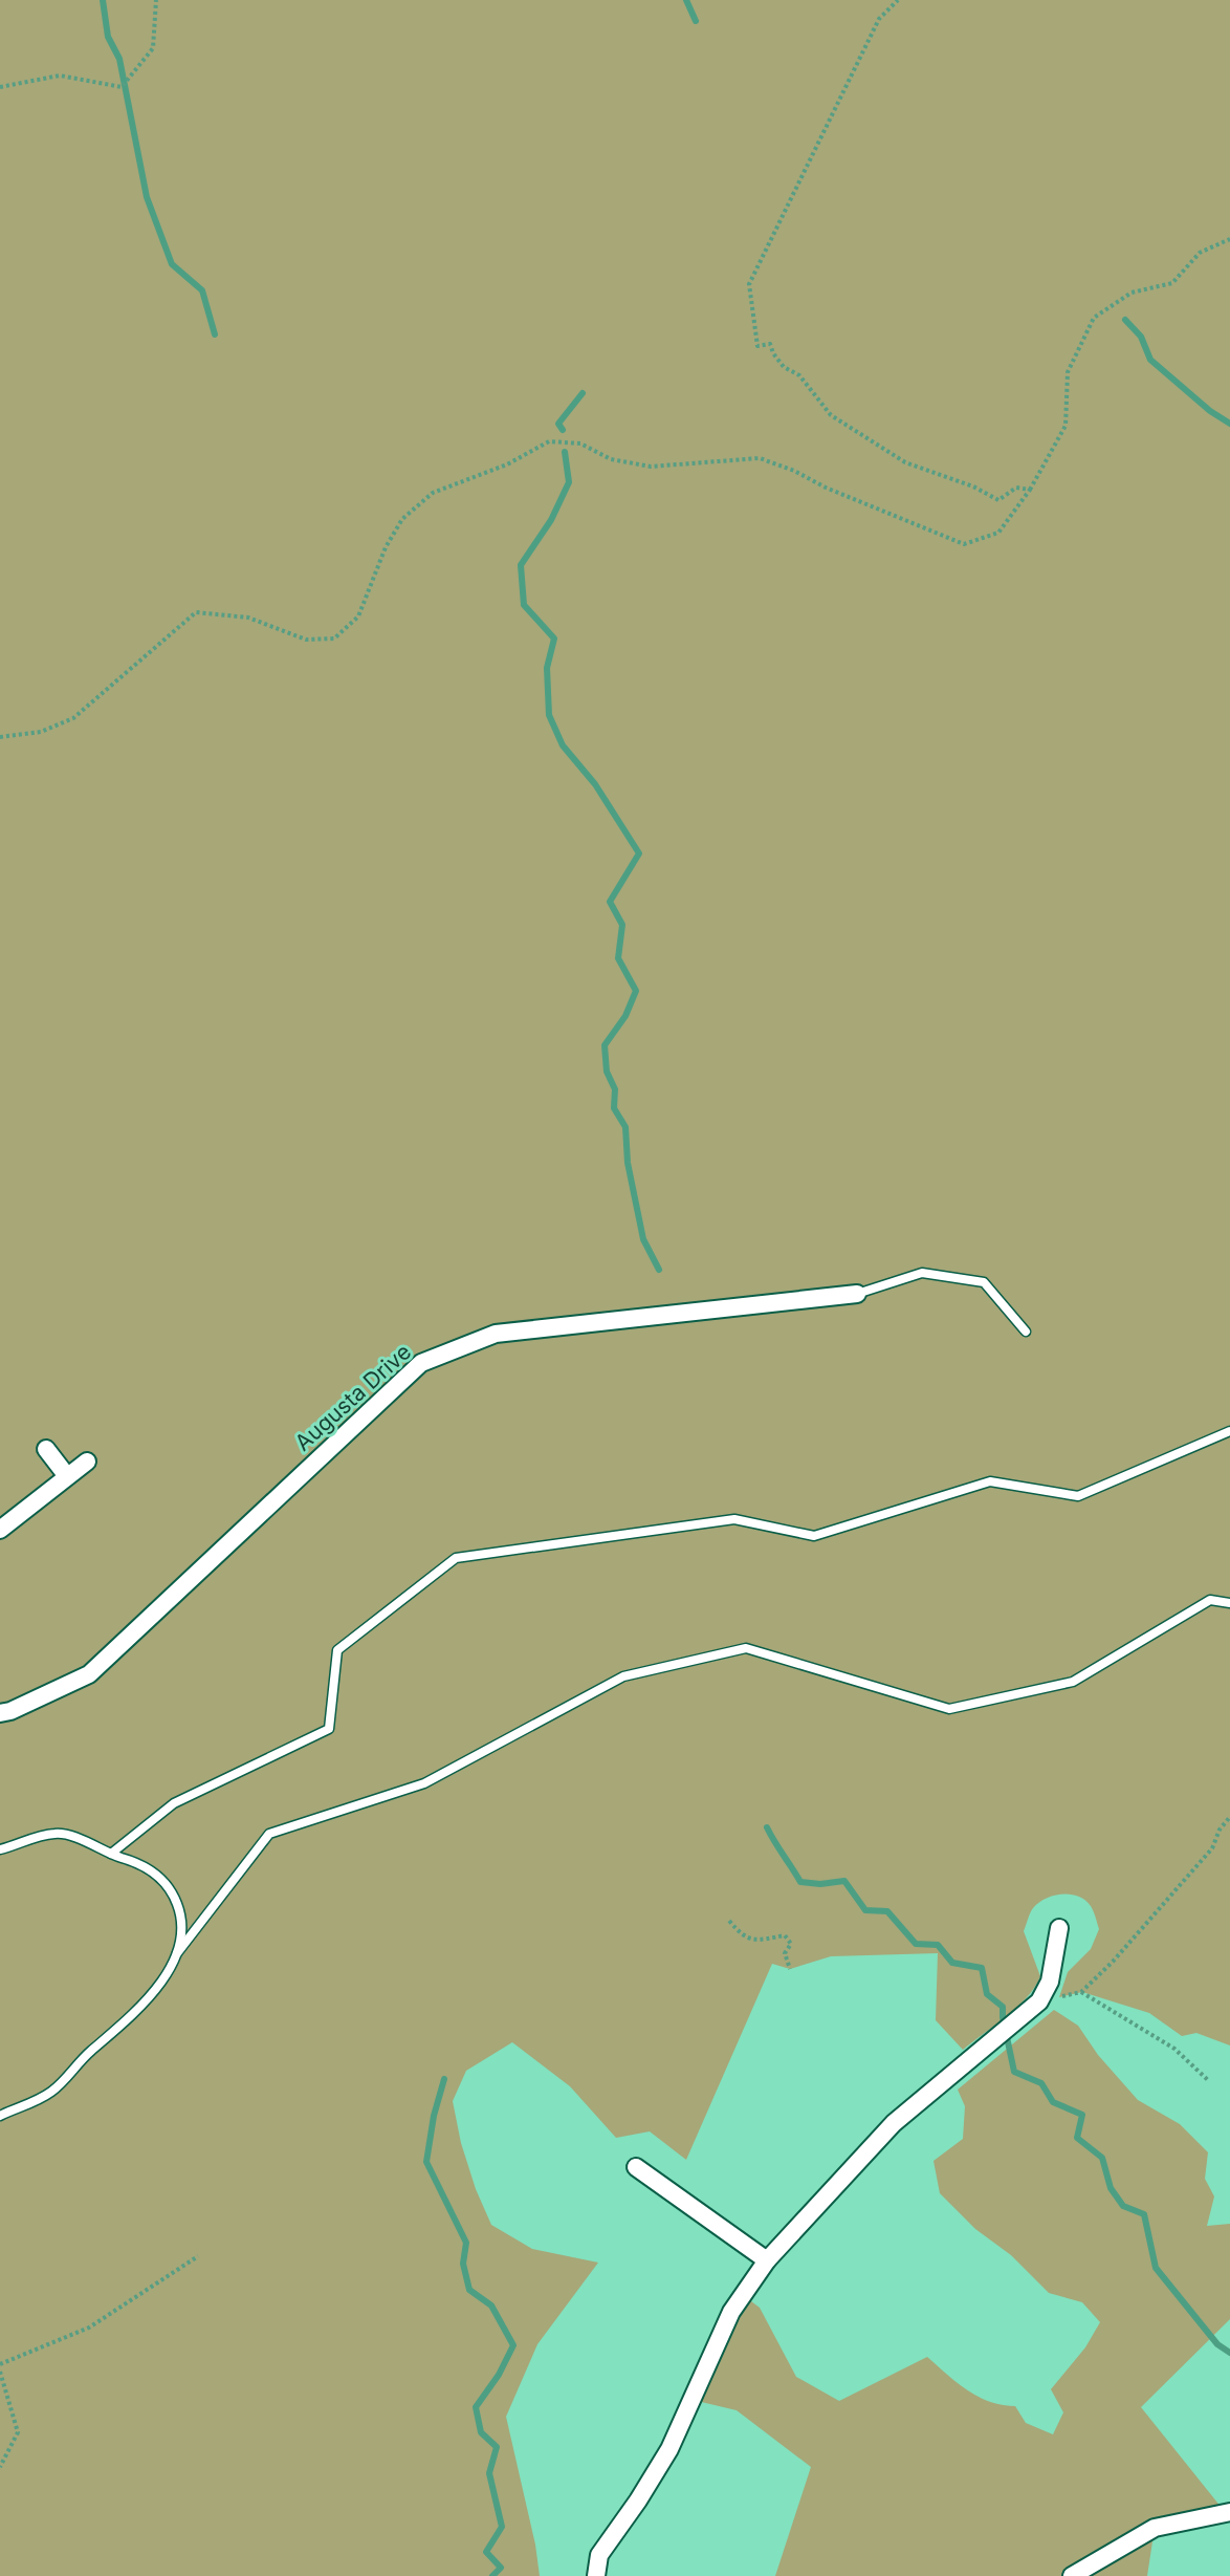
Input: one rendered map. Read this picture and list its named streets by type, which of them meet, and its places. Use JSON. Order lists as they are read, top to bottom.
{
  "streets": {
    "street": ["Augusta Drive"]
  }
}
